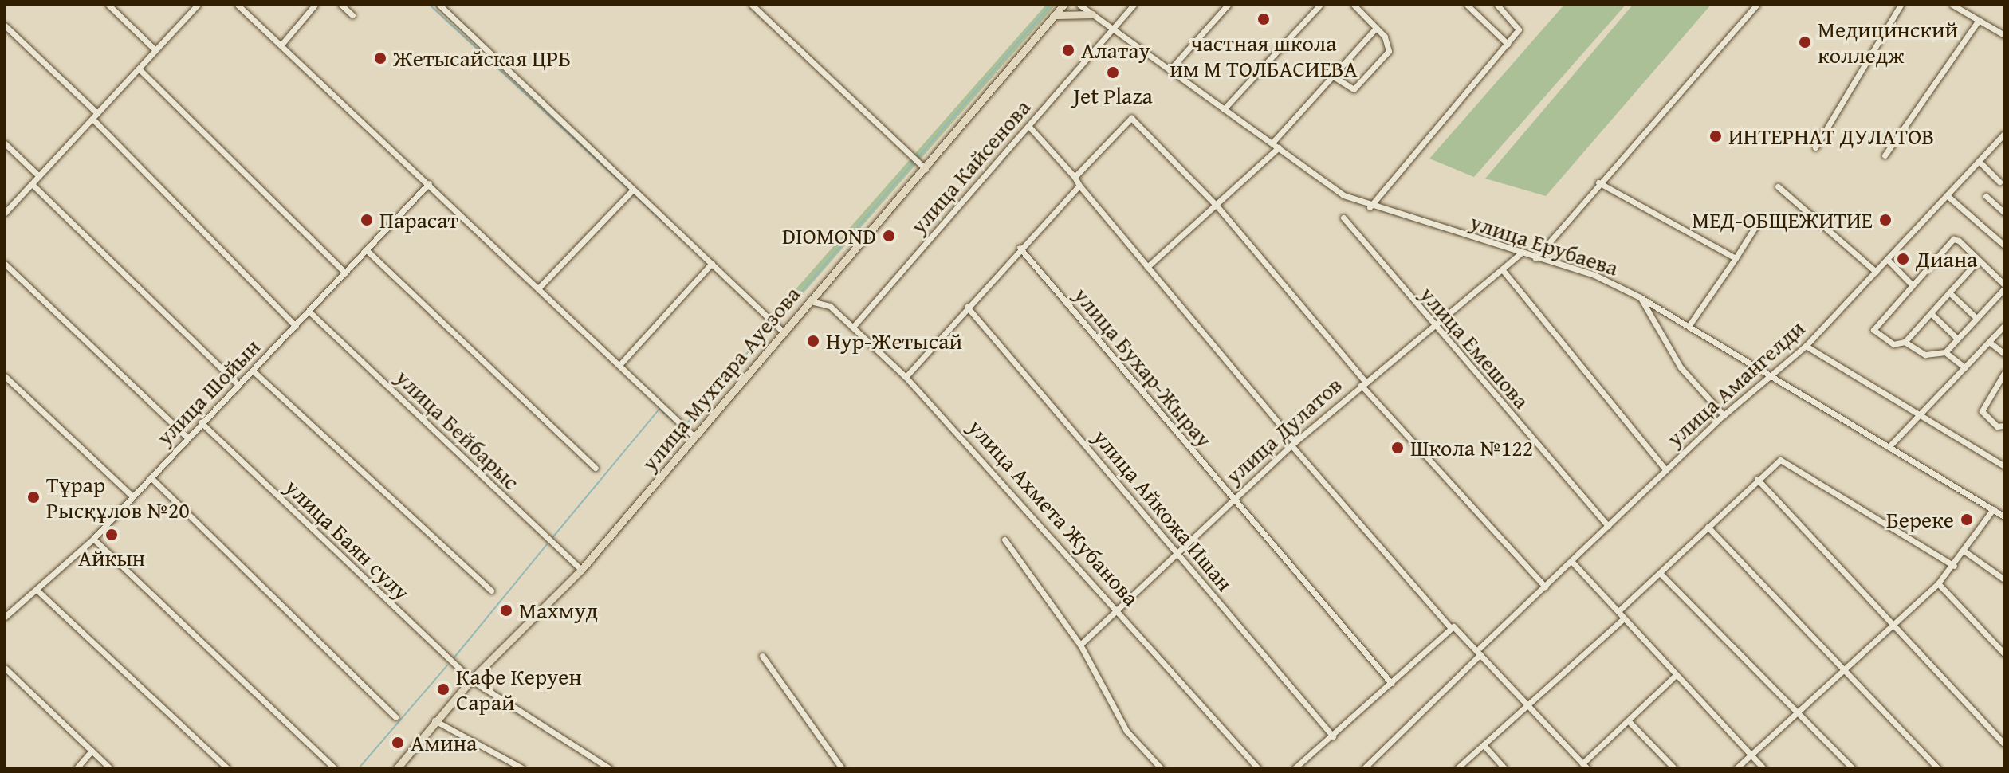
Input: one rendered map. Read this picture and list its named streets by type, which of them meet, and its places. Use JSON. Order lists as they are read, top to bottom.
{
  "streets": {
    "main road": ["улица Мухтара Ауезова"],
    "street": [
      "улица Кайсенова",
      "улица Ерубаева",
      "улица Емешова",
      "улица Бухар-Жырау",
      "улица Амангелди",
      "улица Шойын",
      "улица Бейбарыс",
      "улица Дулатов",
      "улица Айкожа Ишан",
      "улица Ахмета Жубанова",
      "улица Баян сулу"
    ]
  },
  "crossings": [
    ["улица Кайсенова", "улица Ерубаева"],
    ["улица Кайсенова", "улица Ахмета Жубанова"],
    ["улица Ерубаева", "улица Амангелди"],
    ["улица Ерубаева", "улица Дулатов"],
    ["улица Емешова", "улица Амангелди"],
    ["улица Емешова", "улица Дулатов"],
    ["улица Бухар-Жырау", "улица Дулатов"],
    ["улица Мухтара Ауезова", "улица Бейбарыс"],
    ["улица Мухтара Ауезова", "улица Ахмета Жубанова"],
    ["улица Мухтара Ауезова", "улица Баян сулу"],
    ["улица Шойын", "улица Бейбарыс"],
    ["улица Шойын", "улица Баян сулу"],
    ["улица Дулатов", "улица Айкожа Ишан"],
    ["улица Дулатов", "улица Ахмета Жубанова"]
  ],
  "places": [
    "частная школа им М ТОЛБАСИЕВА",
    "Медицинский колледж",
    "Алатау",
    "Жетысайская ЦРБ",
    "Jet Plaza",
    "ИНТЕРНАТ ДУЛАТОВ",
    "Парасат",
    "МЕД-ОБЩЕЖИТИЕ",
    "DIOMOND",
    "Диана",
    "Нур-Жетысай",
    "Школа №122",
    "Тұрар Рысқұлов №20",
    "Береке",
    "Айкын",
    "Махмуд",
    "Кафе Керуен Сарай",
    "Амина"
  ]
}
